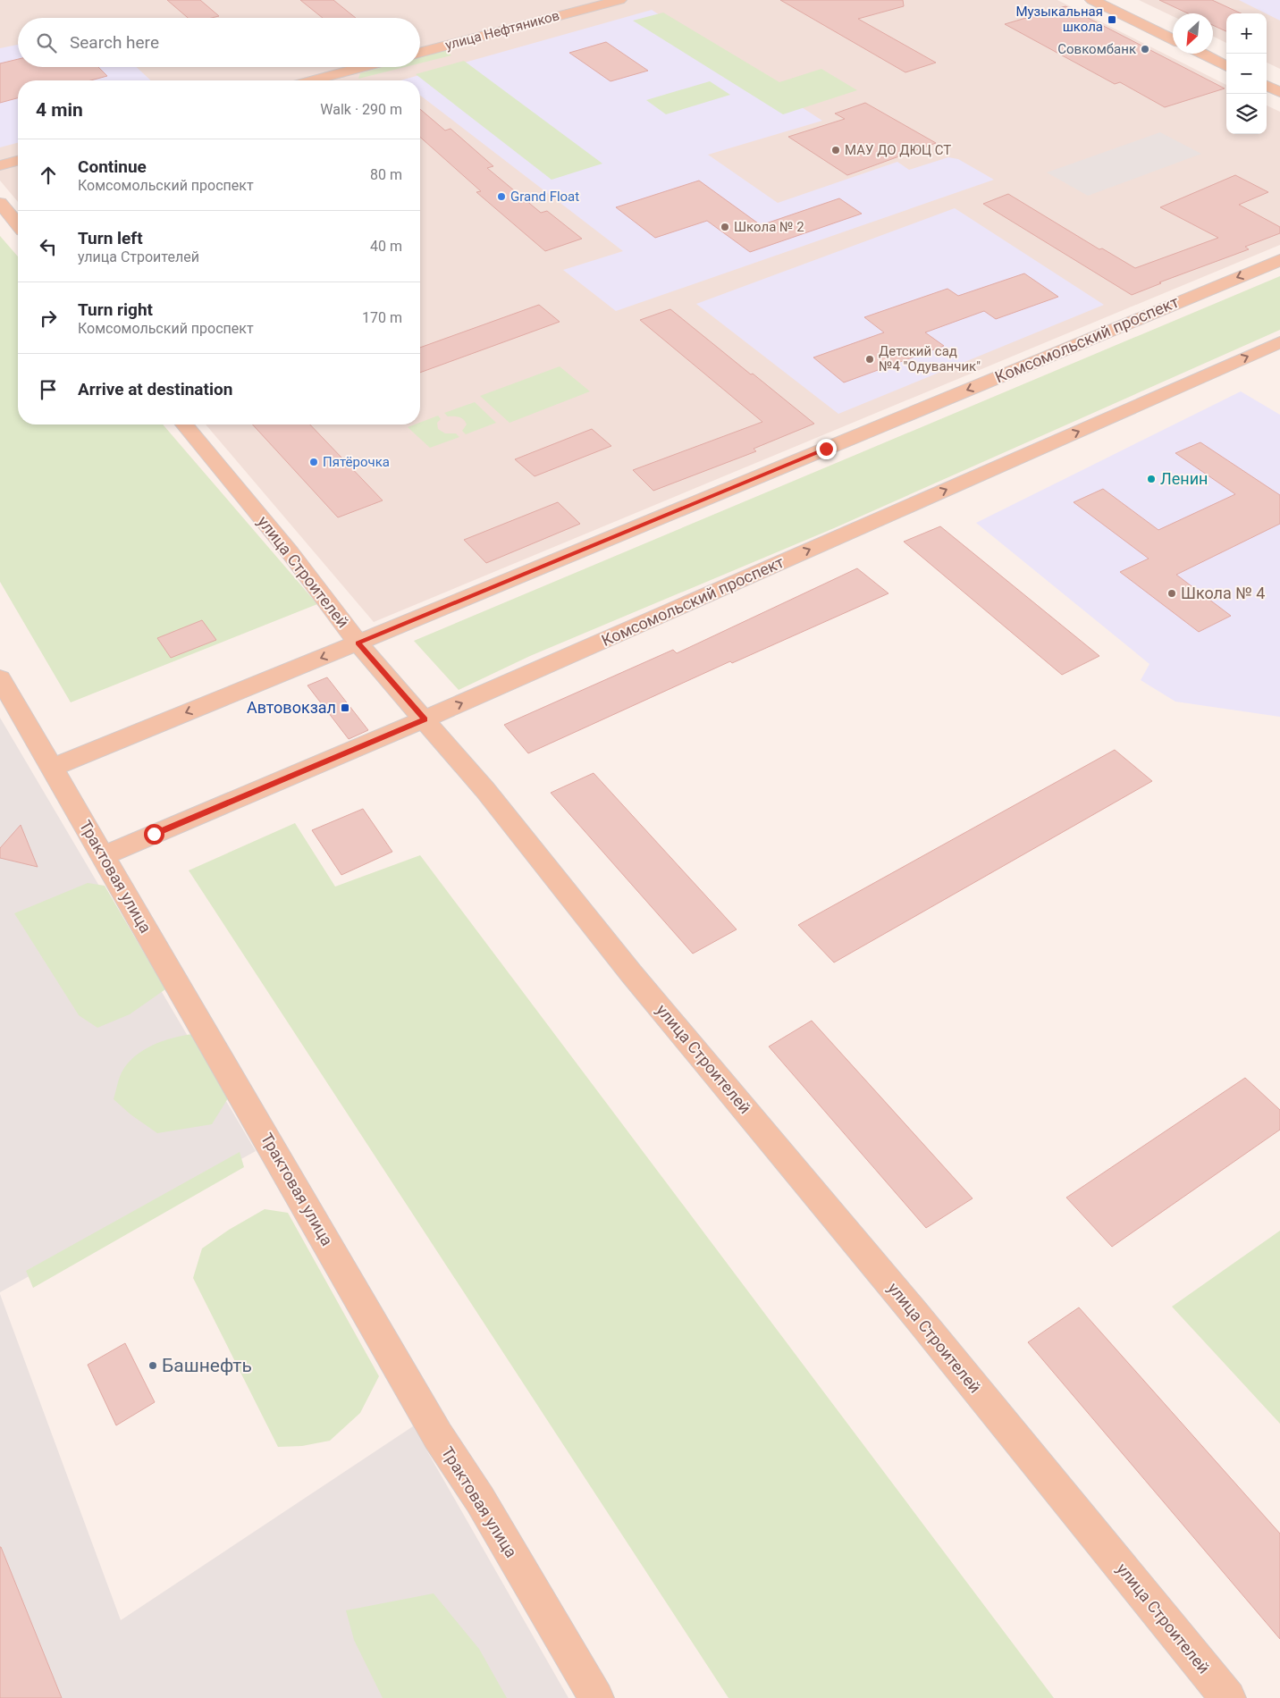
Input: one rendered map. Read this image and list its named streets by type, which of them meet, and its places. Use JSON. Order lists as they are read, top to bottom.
{
  "streets": {
    "main road": [
      "улица Нефтяников",
      "Комсомольский проспект",
      "улица Строителей",
      "Трактовая улица"
    ]
  },
  "crossings": [
    ["Комсомольский проспект", "улица Строителей"],
    ["Комсомольский проспект", "Трактовая улица"]
  ],
  "places": {
    "transit": ["Музыкальная школа", "Автовокзал"],
    "other": [
      "Совкомбанк",
      "МАУ ДО ДЮЦ СТ",
      "Grand Float",
      "Школа № 2",
      "Детский сад №4 \"Одуванчик\"",
      "Пятёрочка",
      "Ленин",
      "Школа № 4",
      "Башнефть"
    ]
  },
  "north": "bottom left",
  "page": {
    "map_buttons": ["+", "−"],
    "search": "Search here",
    "heading": ["4 min", "Walk · 290 m"],
    "list": [
      ["Continue", "Комсомольский проспект", "80 m"],
      ["Turn left", "улица Строителей", "40 m"],
      ["Turn right", "Комсомольский проспект", "170 m"],
      "Arrive at destination"
    ]
  }
}
